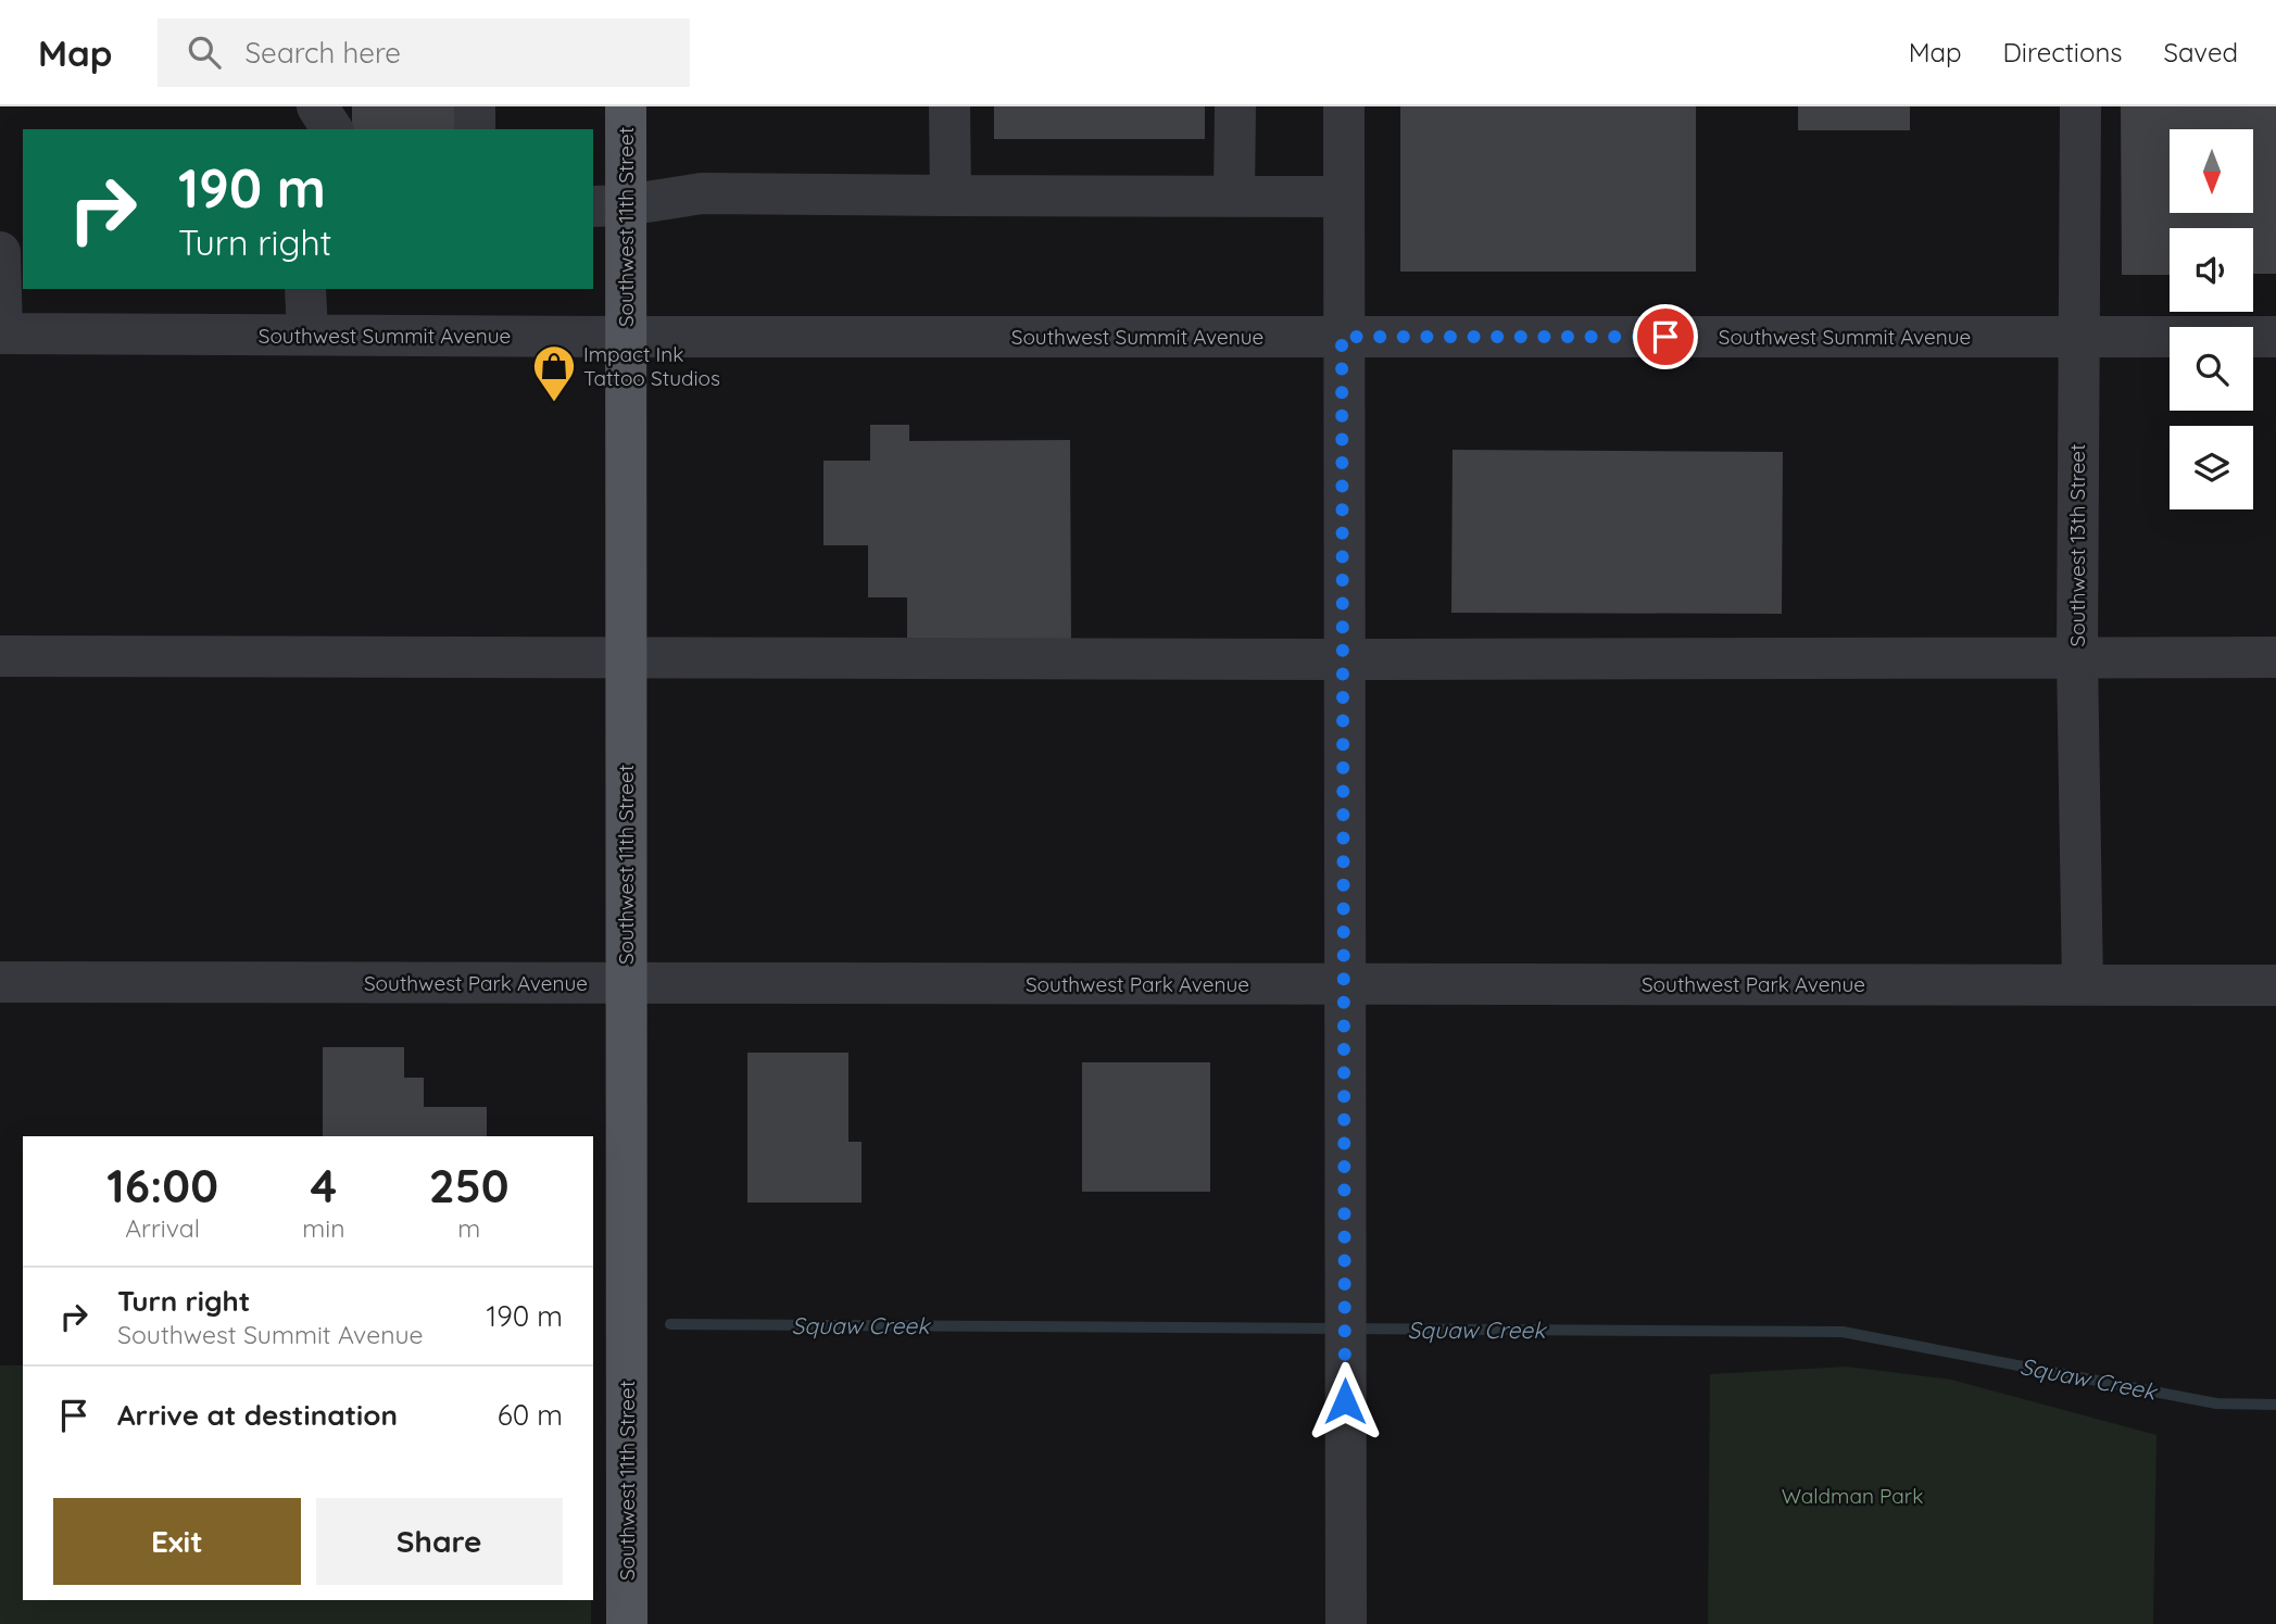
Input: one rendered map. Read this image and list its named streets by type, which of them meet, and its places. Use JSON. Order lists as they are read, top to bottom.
{
  "streets": {
    "main road": ["Southwest 11th Street"],
    "street": ["Southwest Summit Avenue", "Southwest 13th Street", "Southwest Park Avenue"]
  },
  "crossings": [
    ["Southwest 11th Street", "Southwest Summit Avenue"],
    ["Southwest 11th Street", "Southwest Park Avenue"],
    ["Southwest Summit Avenue", "Southwest 13th Street"],
    ["Southwest 13th Street", "Southwest Park Avenue"]
  ],
  "water": ["Squaw Creek"],
  "parks": ["Waldman Park"],
  "places": {
    "shop": ["Impact Ink Tattoo Studios"]
  },
  "north": "bottom",
  "page": {
    "header": "Map",
    "search": "Search here",
    "nav": ["Map", "Directions", "Saved"],
    "turn": ["190 m", "Turn right"],
    "eta": [
      "16:00",
      "Arrival",
      "4",
      "min",
      "250",
      "m"
    ],
    "list": [
      {
        "name": "Turn right",
        "note": "Southwest Summit Avenue",
        "value": "190 m"
      },
      {
        "name": "Arrive at destination",
        "value": "60 m"
      }
    ],
    "buttons": ["Exit", "Share"]
  }
}
